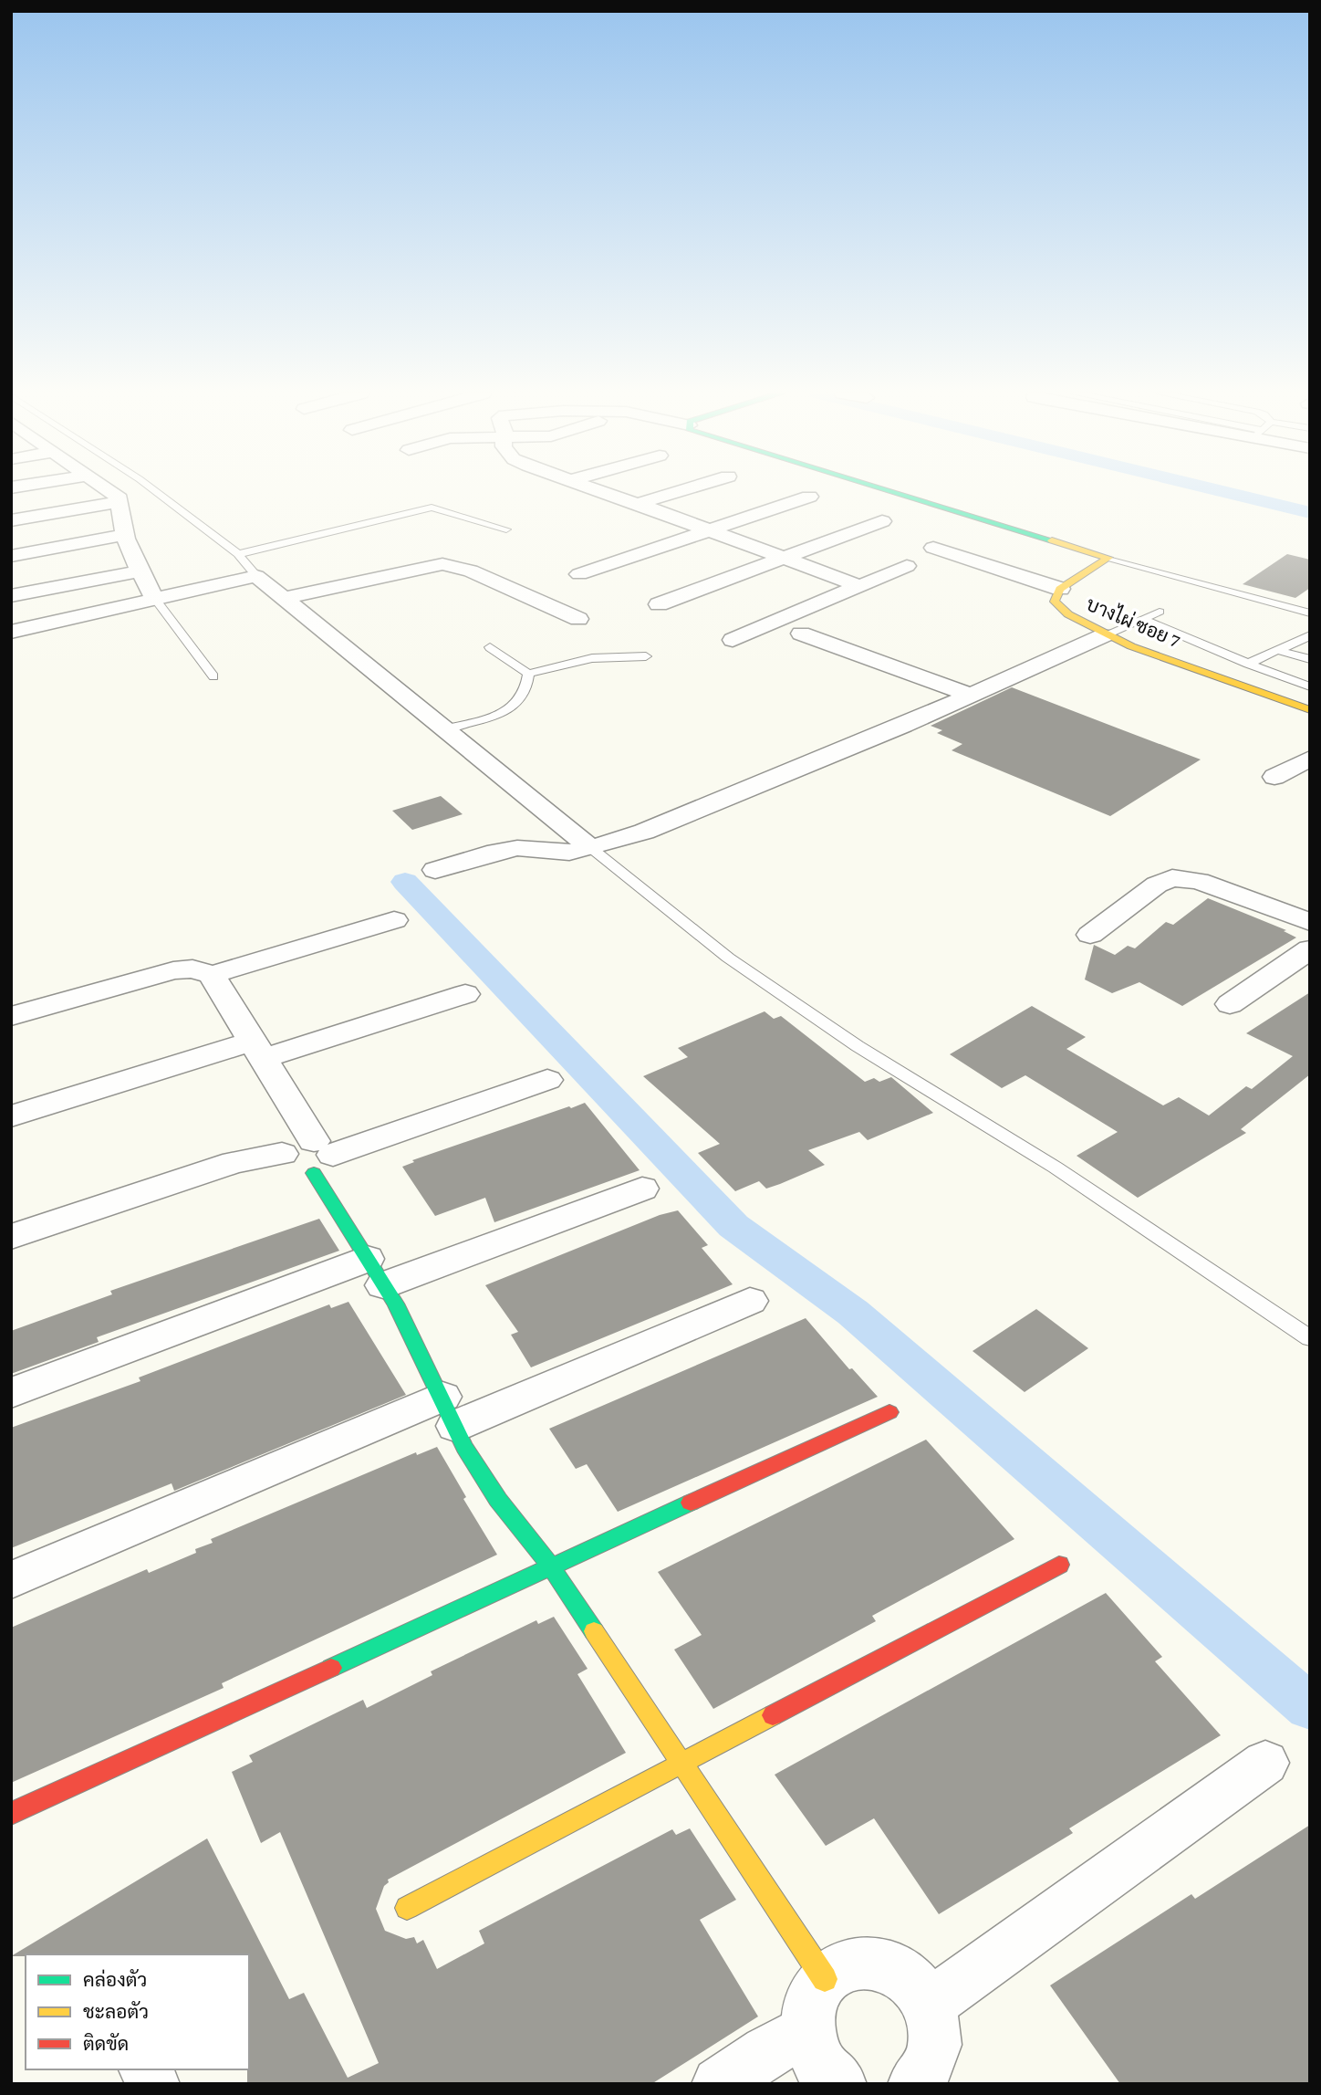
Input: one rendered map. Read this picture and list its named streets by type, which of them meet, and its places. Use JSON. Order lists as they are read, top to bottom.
{
  "streets": {
    "street": ["บางไผ่ ซอย 7"]
  },
  "legend": ["คล่องตัว", "ชะลอตัว", "ติดขัด"]
}
